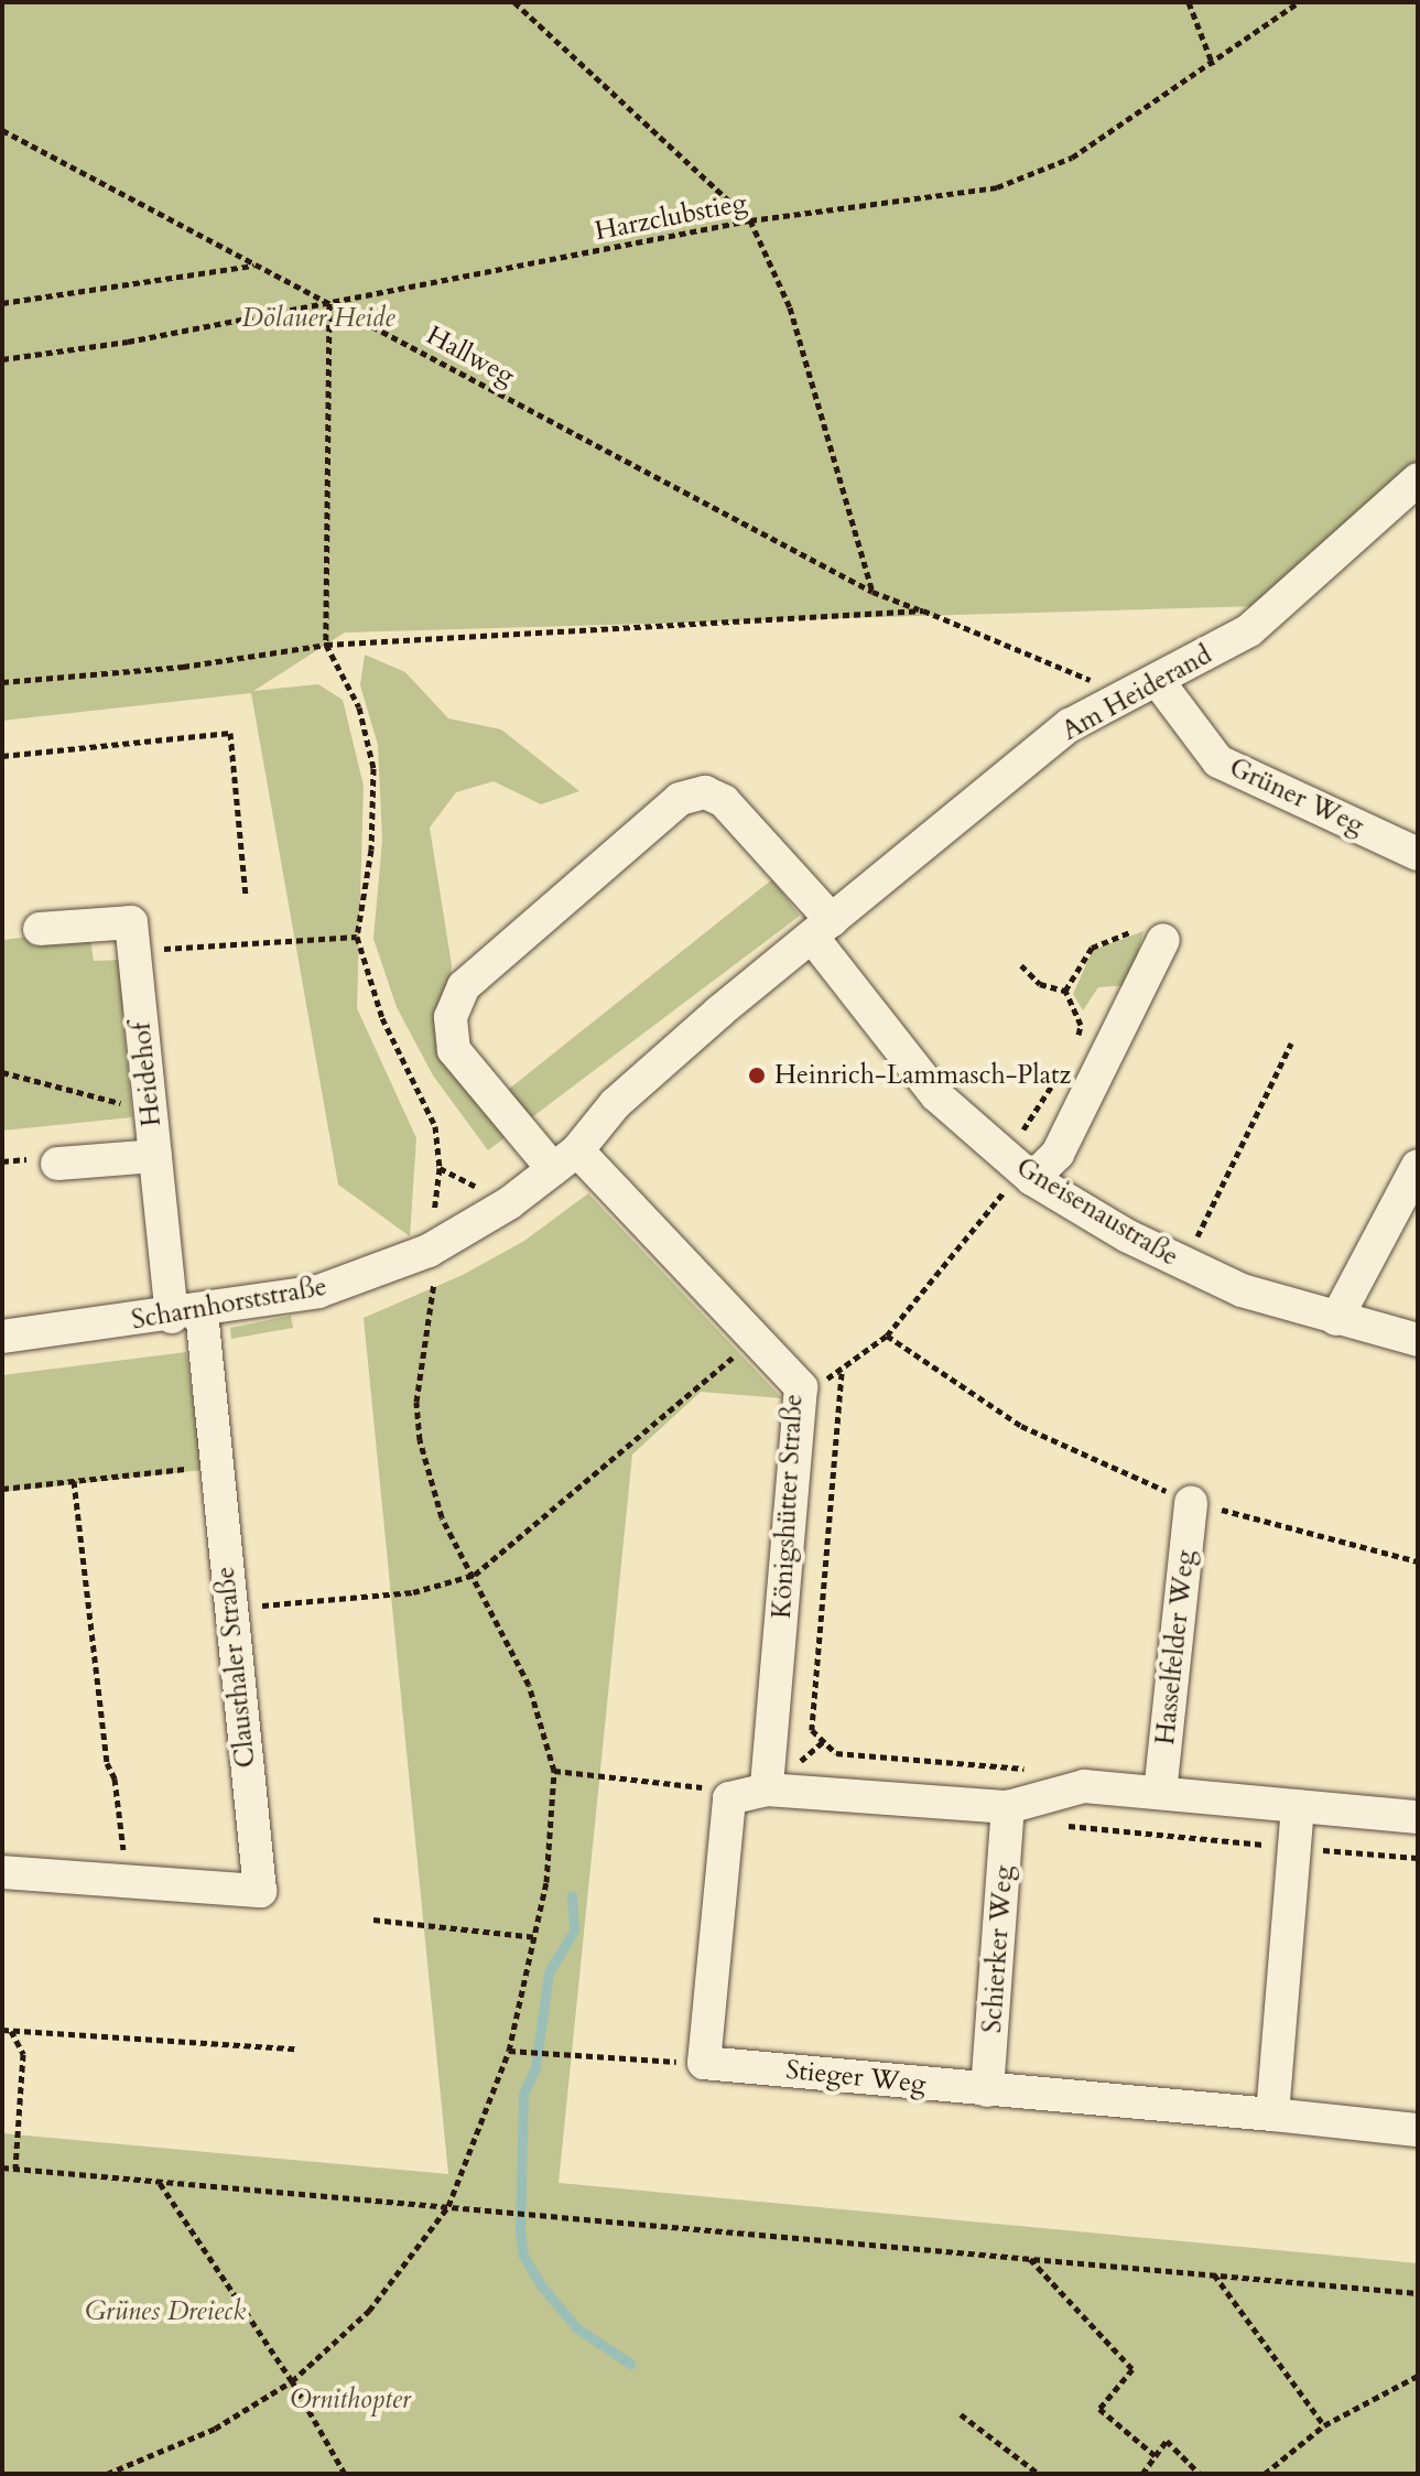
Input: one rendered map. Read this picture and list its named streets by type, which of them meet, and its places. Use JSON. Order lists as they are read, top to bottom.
{
  "streets": {
    "street": [
      "Am Heiderand",
      "Grüner Weg",
      "Heidehof",
      "Gneisenaustraße",
      "Scharnhorststraße",
      "Königshütter Straße",
      "Hasselfelder Weg",
      "Clausthaler Straße",
      "Schierker Weg",
      "Stieger Weg"
    ],
    "path": ["Harzclubstieg", "Hallweg"]
  },
  "crossings": [
    ["Harzclubstieg", "Hallweg"],
    ["Hallweg", "Am Heiderand"],
    ["Am Heiderand", "Grüner Weg"],
    ["Am Heiderand", "Gneisenaustraße"],
    ["Heidehof", "Scharnhorststraße"],
    ["Heidehof", "Clausthaler Straße"],
    ["Gneisenaustraße", "Scharnhorststraße"],
    ["Gneisenaustraße", "Königshütter Straße"],
    ["Scharnhorststraße", "Königshütter Straße"],
    ["Scharnhorststraße", "Clausthaler Straße"],
    ["Schierker Weg", "Stieger Weg"]
  ],
  "parks": ["Dölauer Heide", "Grünes Dreieck", "Ornithopter"],
  "places": ["Heinrich-Lammasch-Platz"]
}
